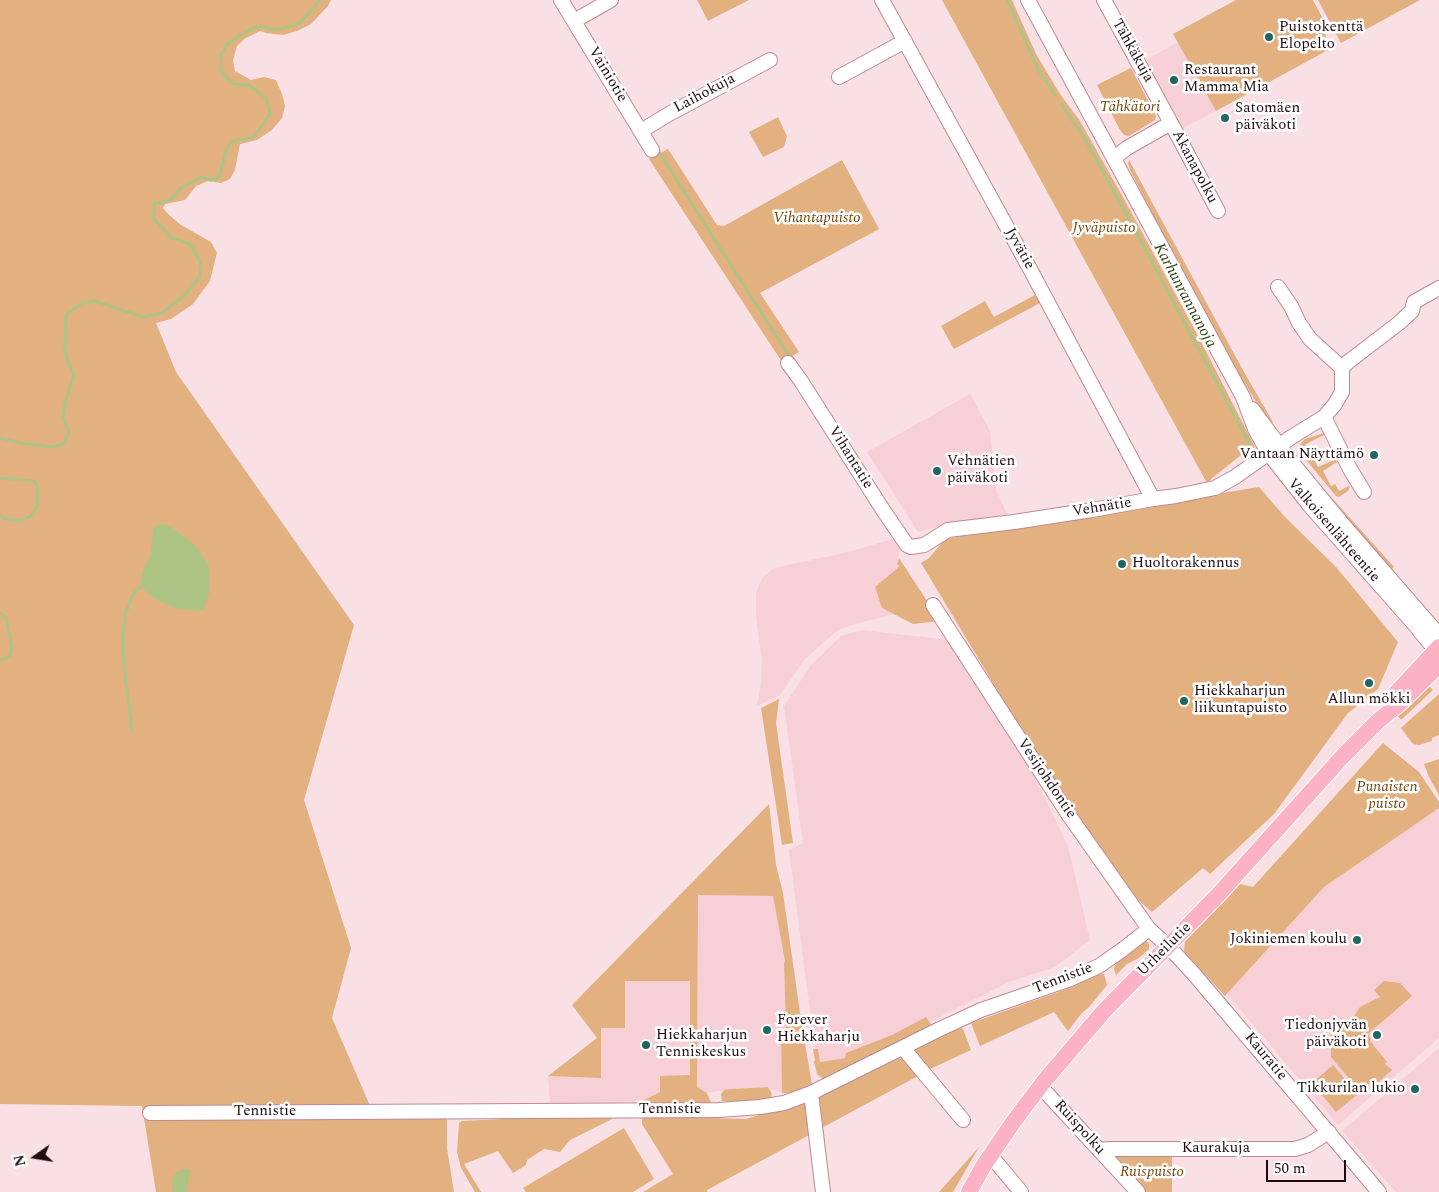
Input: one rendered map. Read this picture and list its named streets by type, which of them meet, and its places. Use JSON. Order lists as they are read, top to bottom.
{
  "streets": {
    "main road": ["Urheilutie"],
    "street": [
      "Tähkäkuja",
      "Vainiotie",
      "Laihokuja",
      "Akanapolku",
      "Jyvätie",
      "Vihantatie",
      "Vehnätie",
      "Valkoisenlähteentie",
      "Vesijohdontie",
      "Tennistie",
      "Kauratie",
      "Ruispolku",
      "Kaurakuja"
    ]
  },
  "crossings": [
    ["Tähkäkuja", "Akanapolku"],
    ["Vainiotie", "Laihokuja"],
    ["Jyvätie", "Vehnätie"],
    ["Vihantatie", "Vehnätie"],
    ["Vehnätie", "Valkoisenlähteentie"],
    ["Valkoisenlähteentie", "Urheilutie"],
    ["Vesijohdontie", "Urheilutie"],
    ["Vesijohdontie", "Tennistie"],
    ["Vesijohdontie", "Kauratie"],
    ["Urheilutie", "Kauratie"],
    ["Urheilutie", "Ruispolku"],
    ["Kauratie", "Kaurakuja"],
    ["Ruispolku", "Kaurakuja"]
  ],
  "water": ["Karhunrannanoja"],
  "parks": [
    "Tähkätori",
    "Vihantapuisto",
    "Jyväpuisto",
    "Punaisten puisto",
    "Ruispuisto"
  ],
  "places": [
    "Puistokenttä Elopelto",
    "Restaurant Mamma Mia",
    "Satomäen päiväkoti",
    "Vantaan Näyttämö",
    "Vehnätien päiväkoti",
    "Huoltorakennus",
    "Allun mökki",
    "Hiekkaharjun liikuntapuisto",
    "Jokiniemen koulu",
    "Forever Hiekkaharju",
    "Tiedonjyvän päiväkoti",
    "Hiekkaharjun Tenniskeskus",
    "Tikkurilan lukio"
  ],
  "scale_bar": "50 m",
  "north": "left"
}
